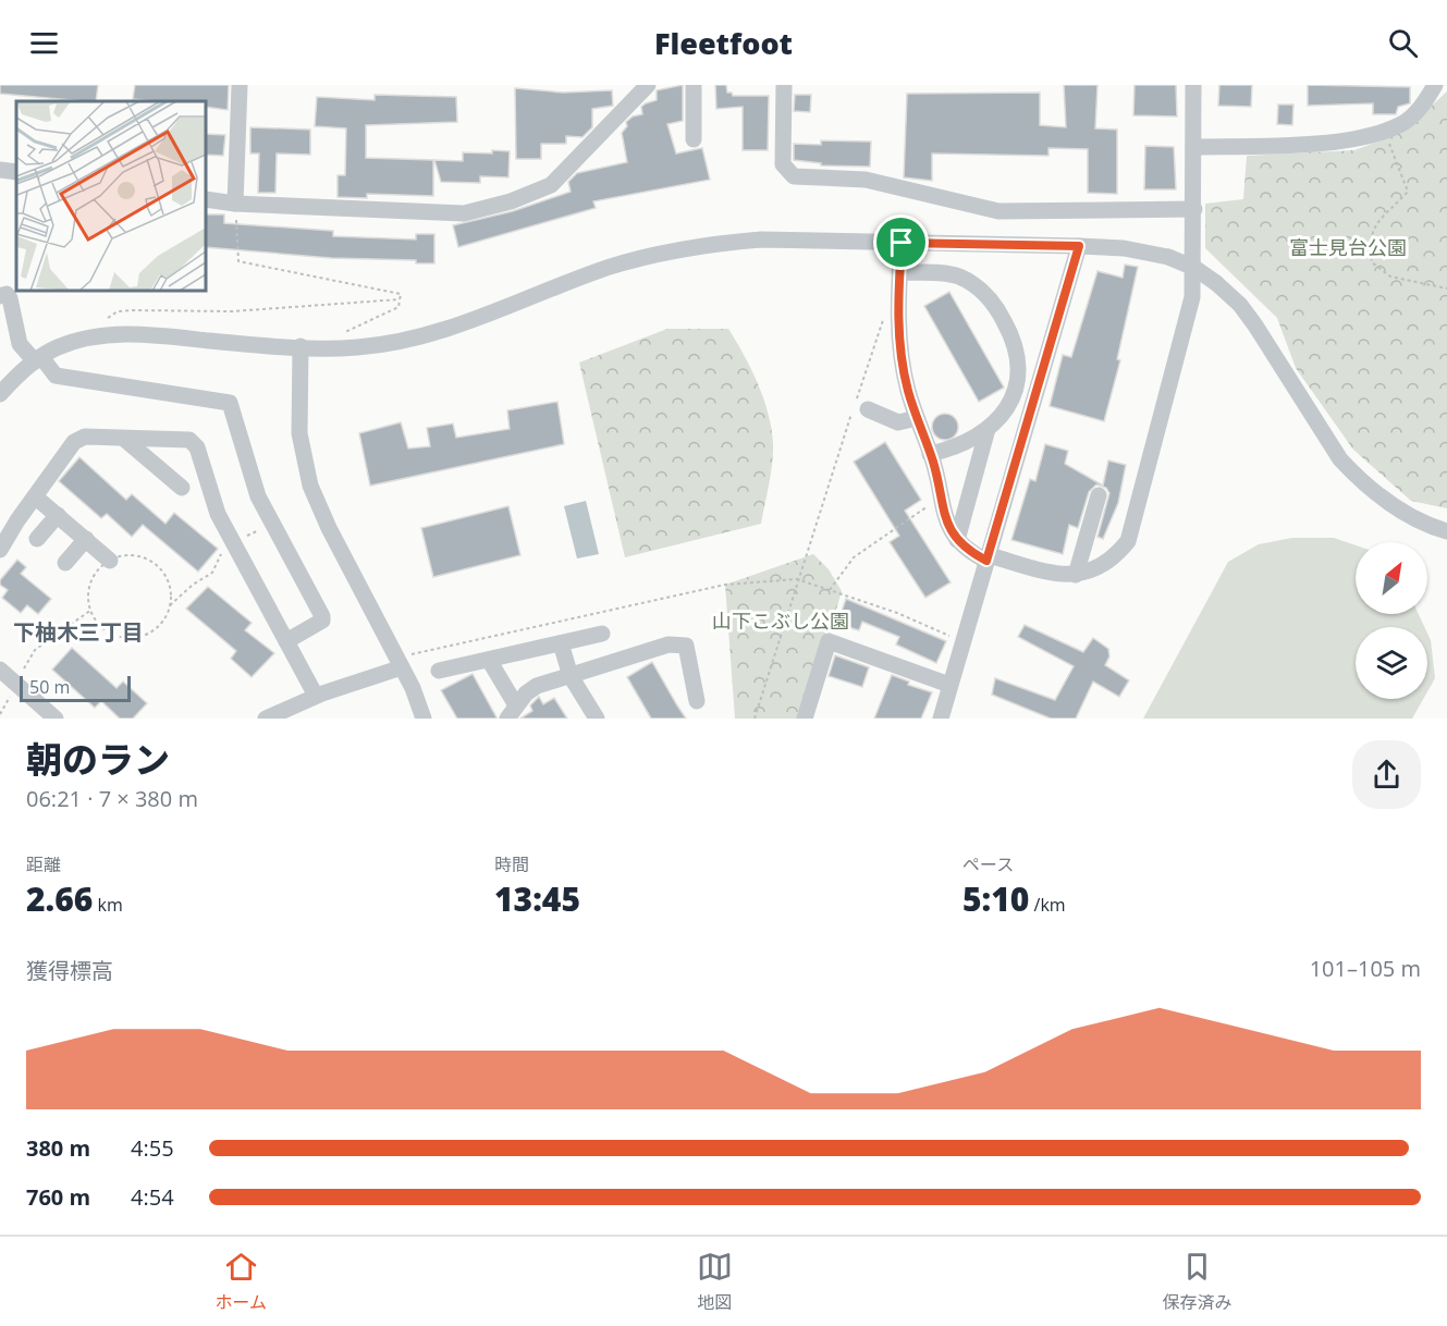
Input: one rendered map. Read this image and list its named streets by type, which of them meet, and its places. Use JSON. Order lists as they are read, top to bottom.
{
  "districts": ["下柚木三丁目"],
  "parks": ["富士見台公園", "山下こぶし公園"],
  "scale_bar": "50 m",
  "north": "top right",
  "page": {
    "header": "Fleetfoot",
    "scale": "50 m",
    "heading": ["朝のラン", "06:21 · 7 × 380 m"],
    "stats": [
      ["距離", "2.66 km"],
      ["時間", "13:45"],
      ["ペース", "5:10 /km"]
    ],
    "chart": ["獲得標高", "101–105 m"],
    "list": [
      {
        "name": "380 m",
        "note": "4:55"
      },
      {
        "name": "760 m",
        "note": "4:54"
      }
    ],
    "tabs": ["ホーム", "地図", "保存済み"]
  }
}
